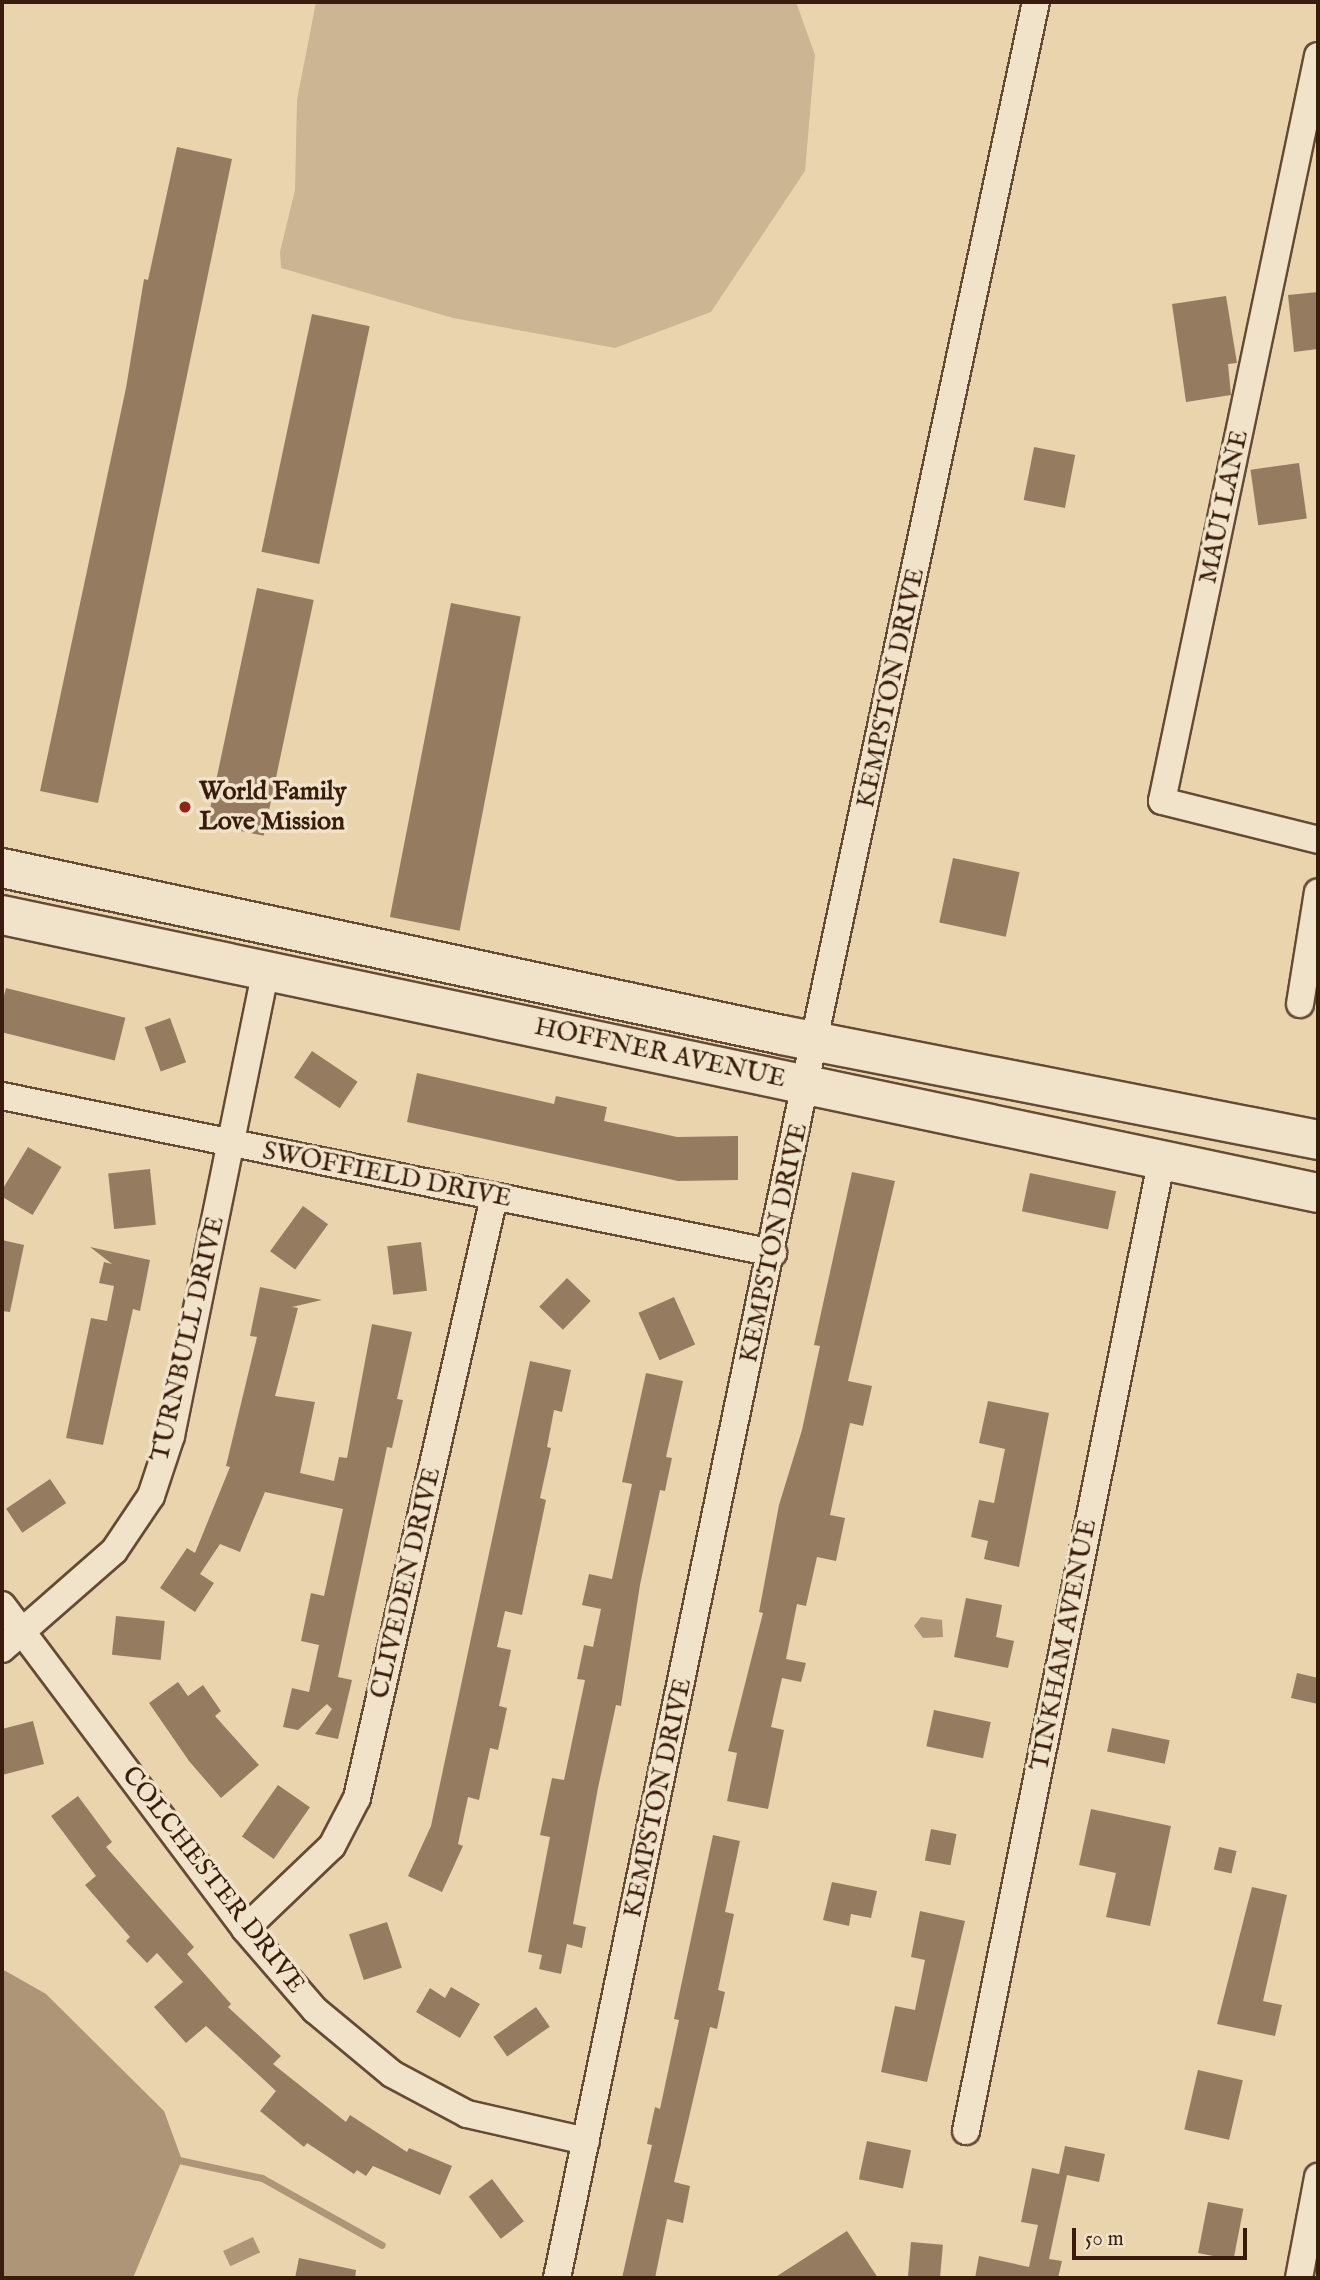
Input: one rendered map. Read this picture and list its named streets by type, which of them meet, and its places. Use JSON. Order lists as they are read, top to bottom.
{
  "streets": {
    "main road": ["HOFFNER AVENUE"],
    "street": [
      "MAUI LANE",
      "KEMPSTON DRIVE",
      "SWOFFIELD DRIVE",
      "TURNBULL DRIVE",
      "CLIVEDEN DRIVE",
      "TINKHAM AVENUE",
      "COLCHESTER DRIVE"
    ]
  },
  "crossings": [
    ["KEMPSTON DRIVE", "HOFFNER AVENUE"],
    ["KEMPSTON DRIVE", "SWOFFIELD DRIVE"],
    ["KEMPSTON DRIVE", "COLCHESTER DRIVE"],
    ["HOFFNER AVENUE", "TURNBULL DRIVE"],
    ["HOFFNER AVENUE", "TINKHAM AVENUE"],
    ["SWOFFIELD DRIVE", "TURNBULL DRIVE"],
    ["SWOFFIELD DRIVE", "CLIVEDEN DRIVE"],
    ["TURNBULL DRIVE", "COLCHESTER DRIVE"],
    ["CLIVEDEN DRIVE", "COLCHESTER DRIVE"]
  ],
  "places": ["World Family Love Mission"],
  "scale_bar": "50 m"
}
